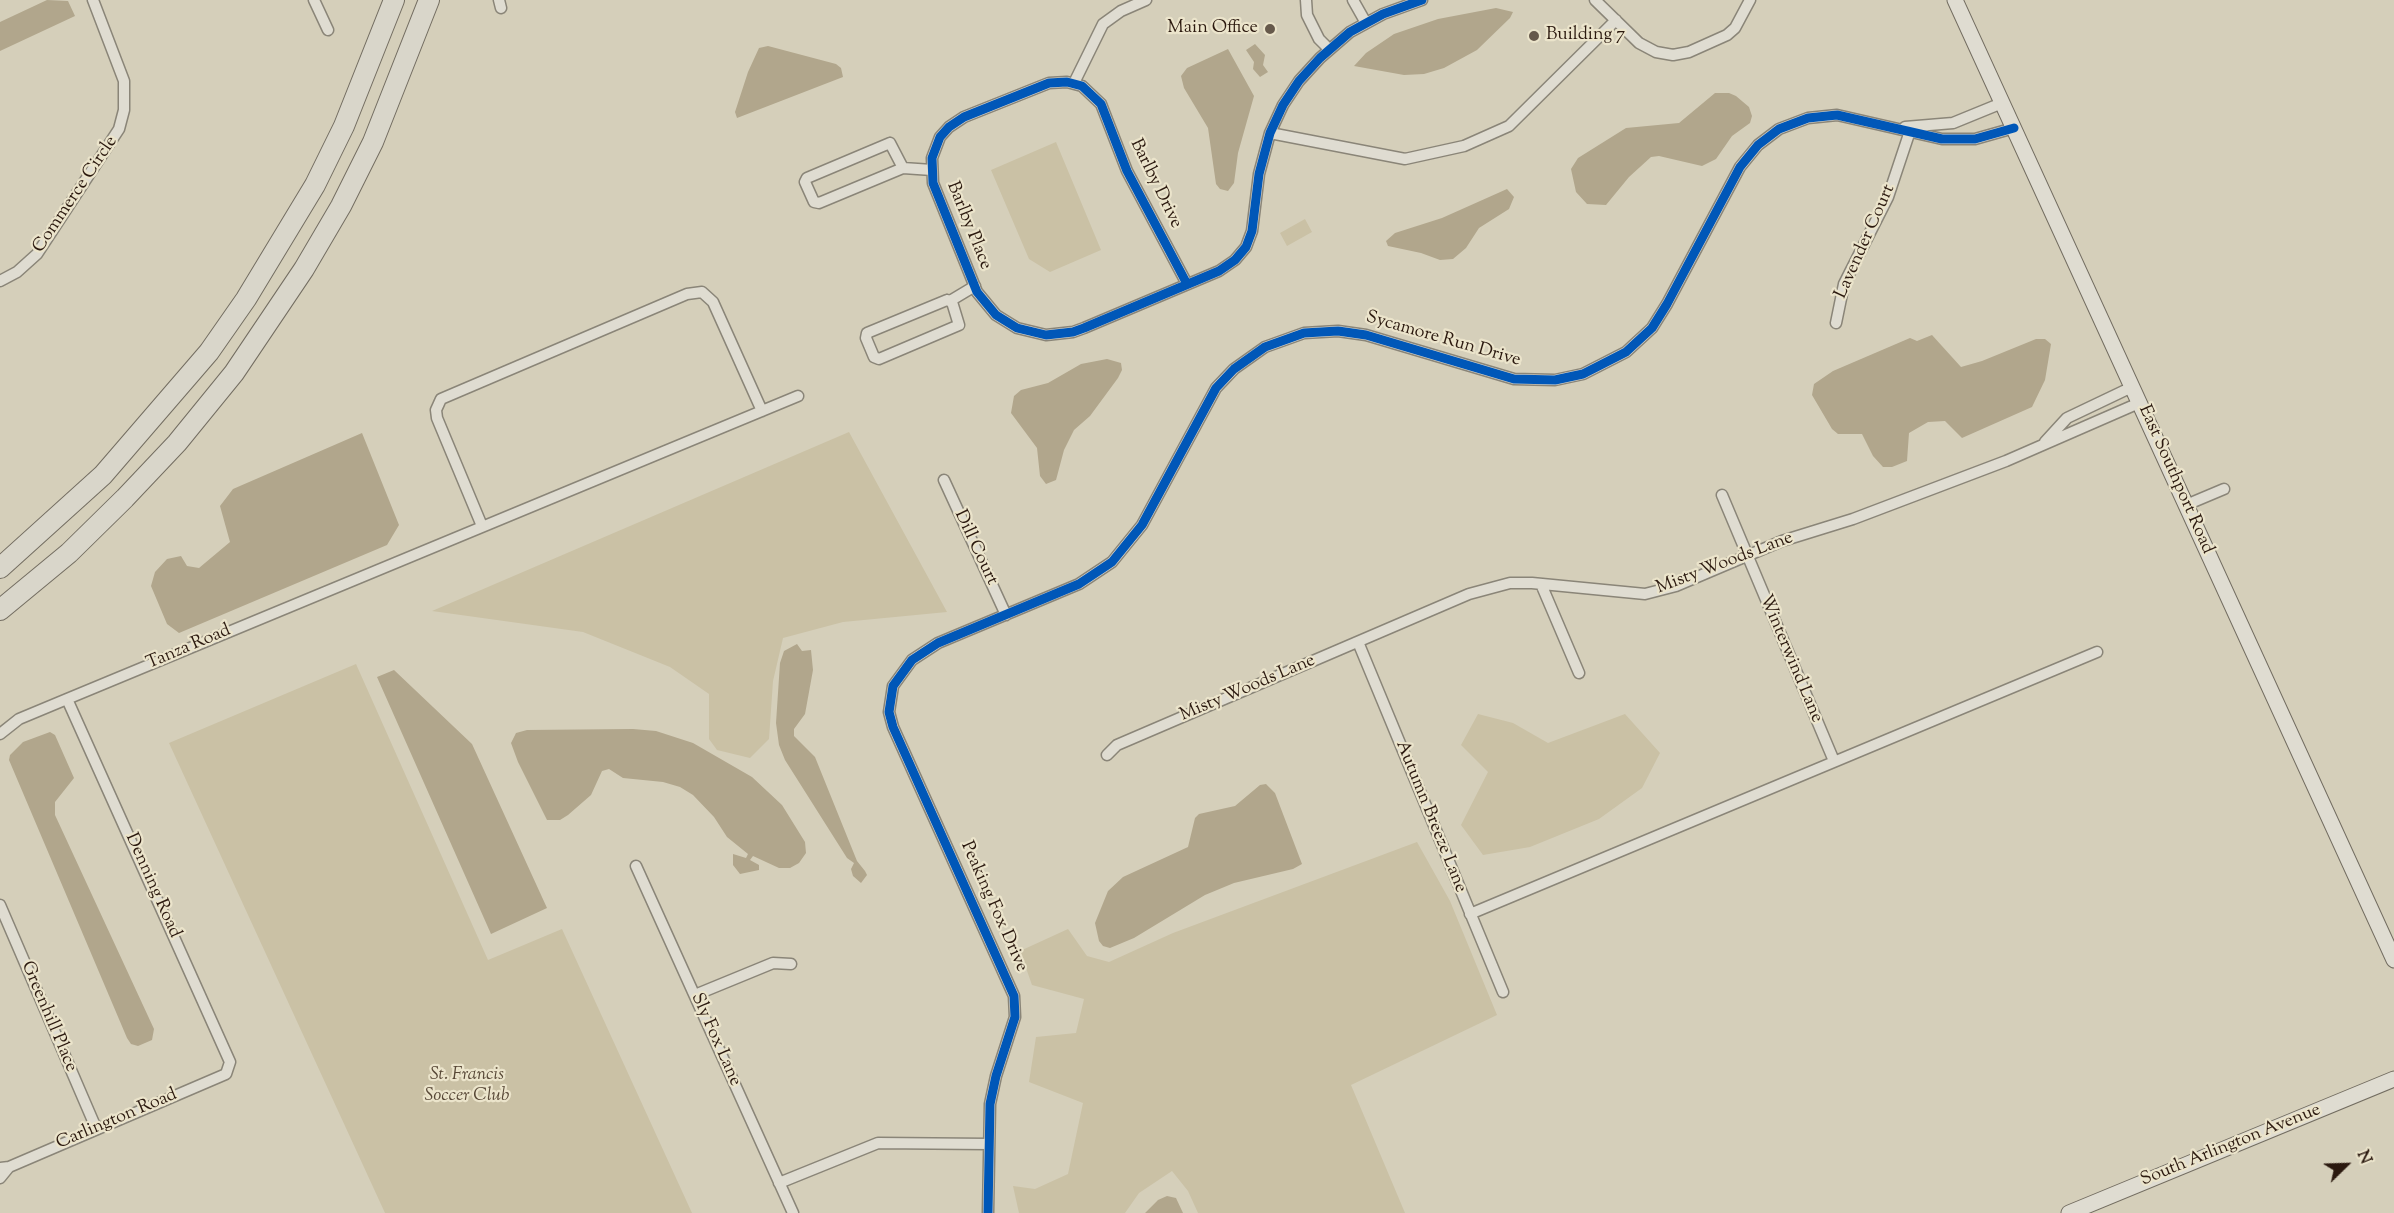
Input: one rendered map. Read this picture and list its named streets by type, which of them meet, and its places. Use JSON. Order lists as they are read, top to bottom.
{
  "streets": {
    "main road": ["East Southport Road", "South Arlington Avenue"],
    "street": [
      "Barlby Drive",
      "Commerce Circle",
      "Barlby Place",
      "Lavender Court",
      "Sycamore Run Drive",
      "Dill Court",
      "Misty Woods Lane",
      "Tanza Road",
      "Winterwind Lane",
      "Autumn Breeze Lane",
      "Denning Road",
      "Peaking Fox Drive",
      "Greenhill Place",
      "Sly Fox Lane",
      "Carlington Road"
    ]
  },
  "crossings": [
    ["Barlby Drive", "Barlby Place"],
    ["Lavender Court", "Sycamore Run Drive"],
    ["Sycamore Run Drive", "East Southport Road"],
    ["Sycamore Run Drive", "Dill Court"],
    ["Sycamore Run Drive", "Peaking Fox Drive"],
    ["East Southport Road", "Misty Woods Lane"],
    ["Misty Woods Lane", "Winterwind Lane"],
    ["Misty Woods Lane", "Autumn Breeze Lane"],
    ["Tanza Road", "Denning Road"],
    ["Denning Road", "Carlington Road"],
    ["Greenhill Place", "Carlington Road"]
  ],
  "parks": ["St. Francis Soccer Club"],
  "places": ["Main Office", "Building 7"],
  "north": "top right"
}
